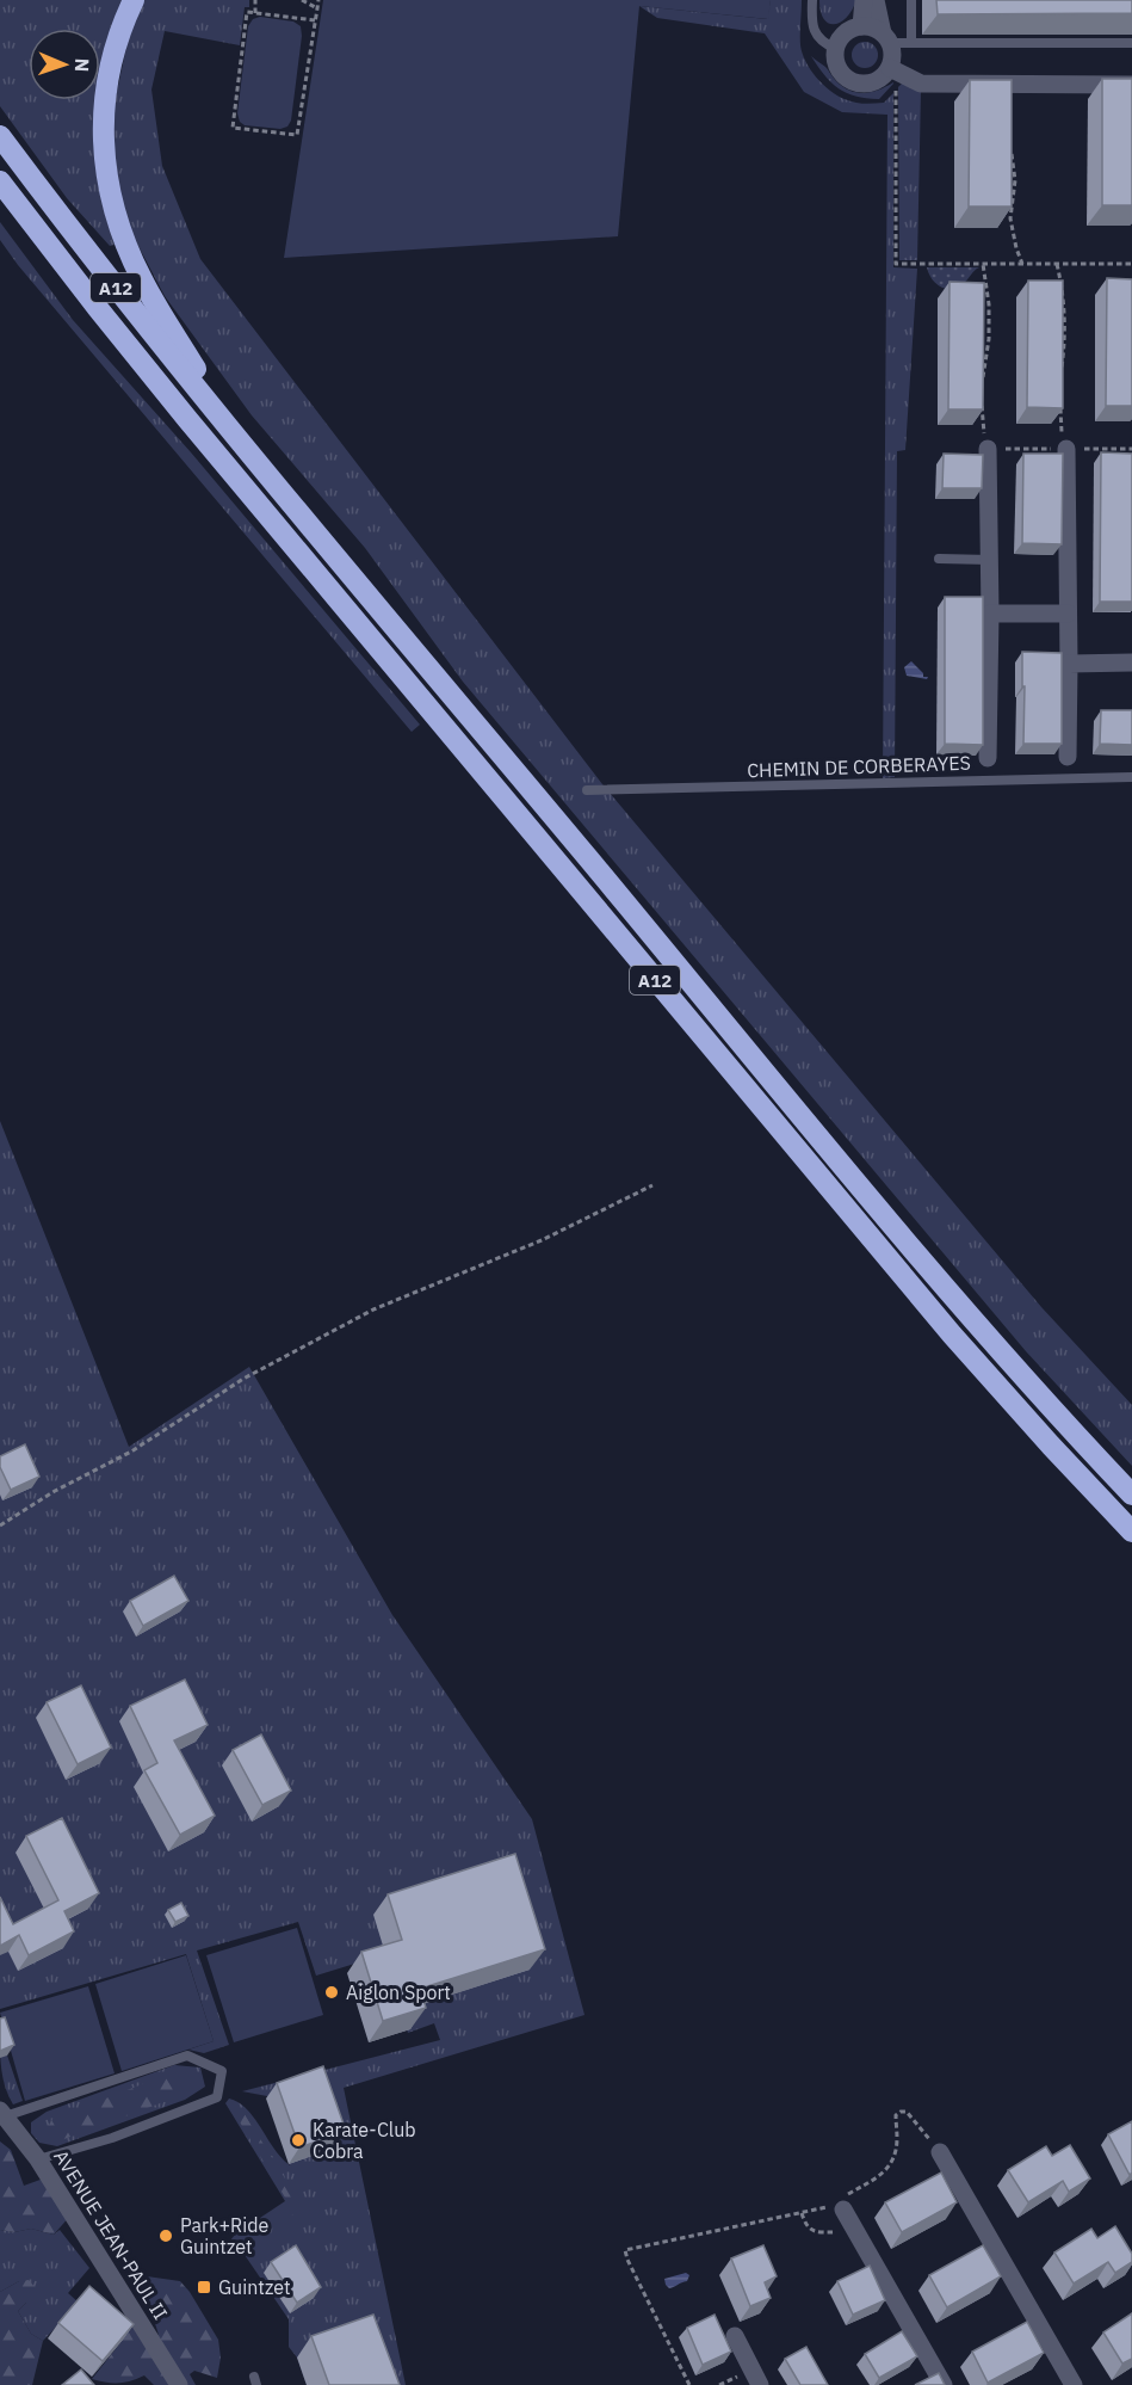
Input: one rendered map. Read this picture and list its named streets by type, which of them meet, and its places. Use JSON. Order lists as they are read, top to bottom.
{
  "streets": {
    "highway": ["A12"],
    "street": ["AVENUE JEAN-PAUL II"],
    "lane": ["CHEMIN DE CORBERAYES"]
  },
  "places": {
    "other": ["Aiglon Sport", "Karate-Club Cobra", "Park+Ride Guintzet"],
    "transit": ["Guintzet"]
  },
  "north": "right"
}
